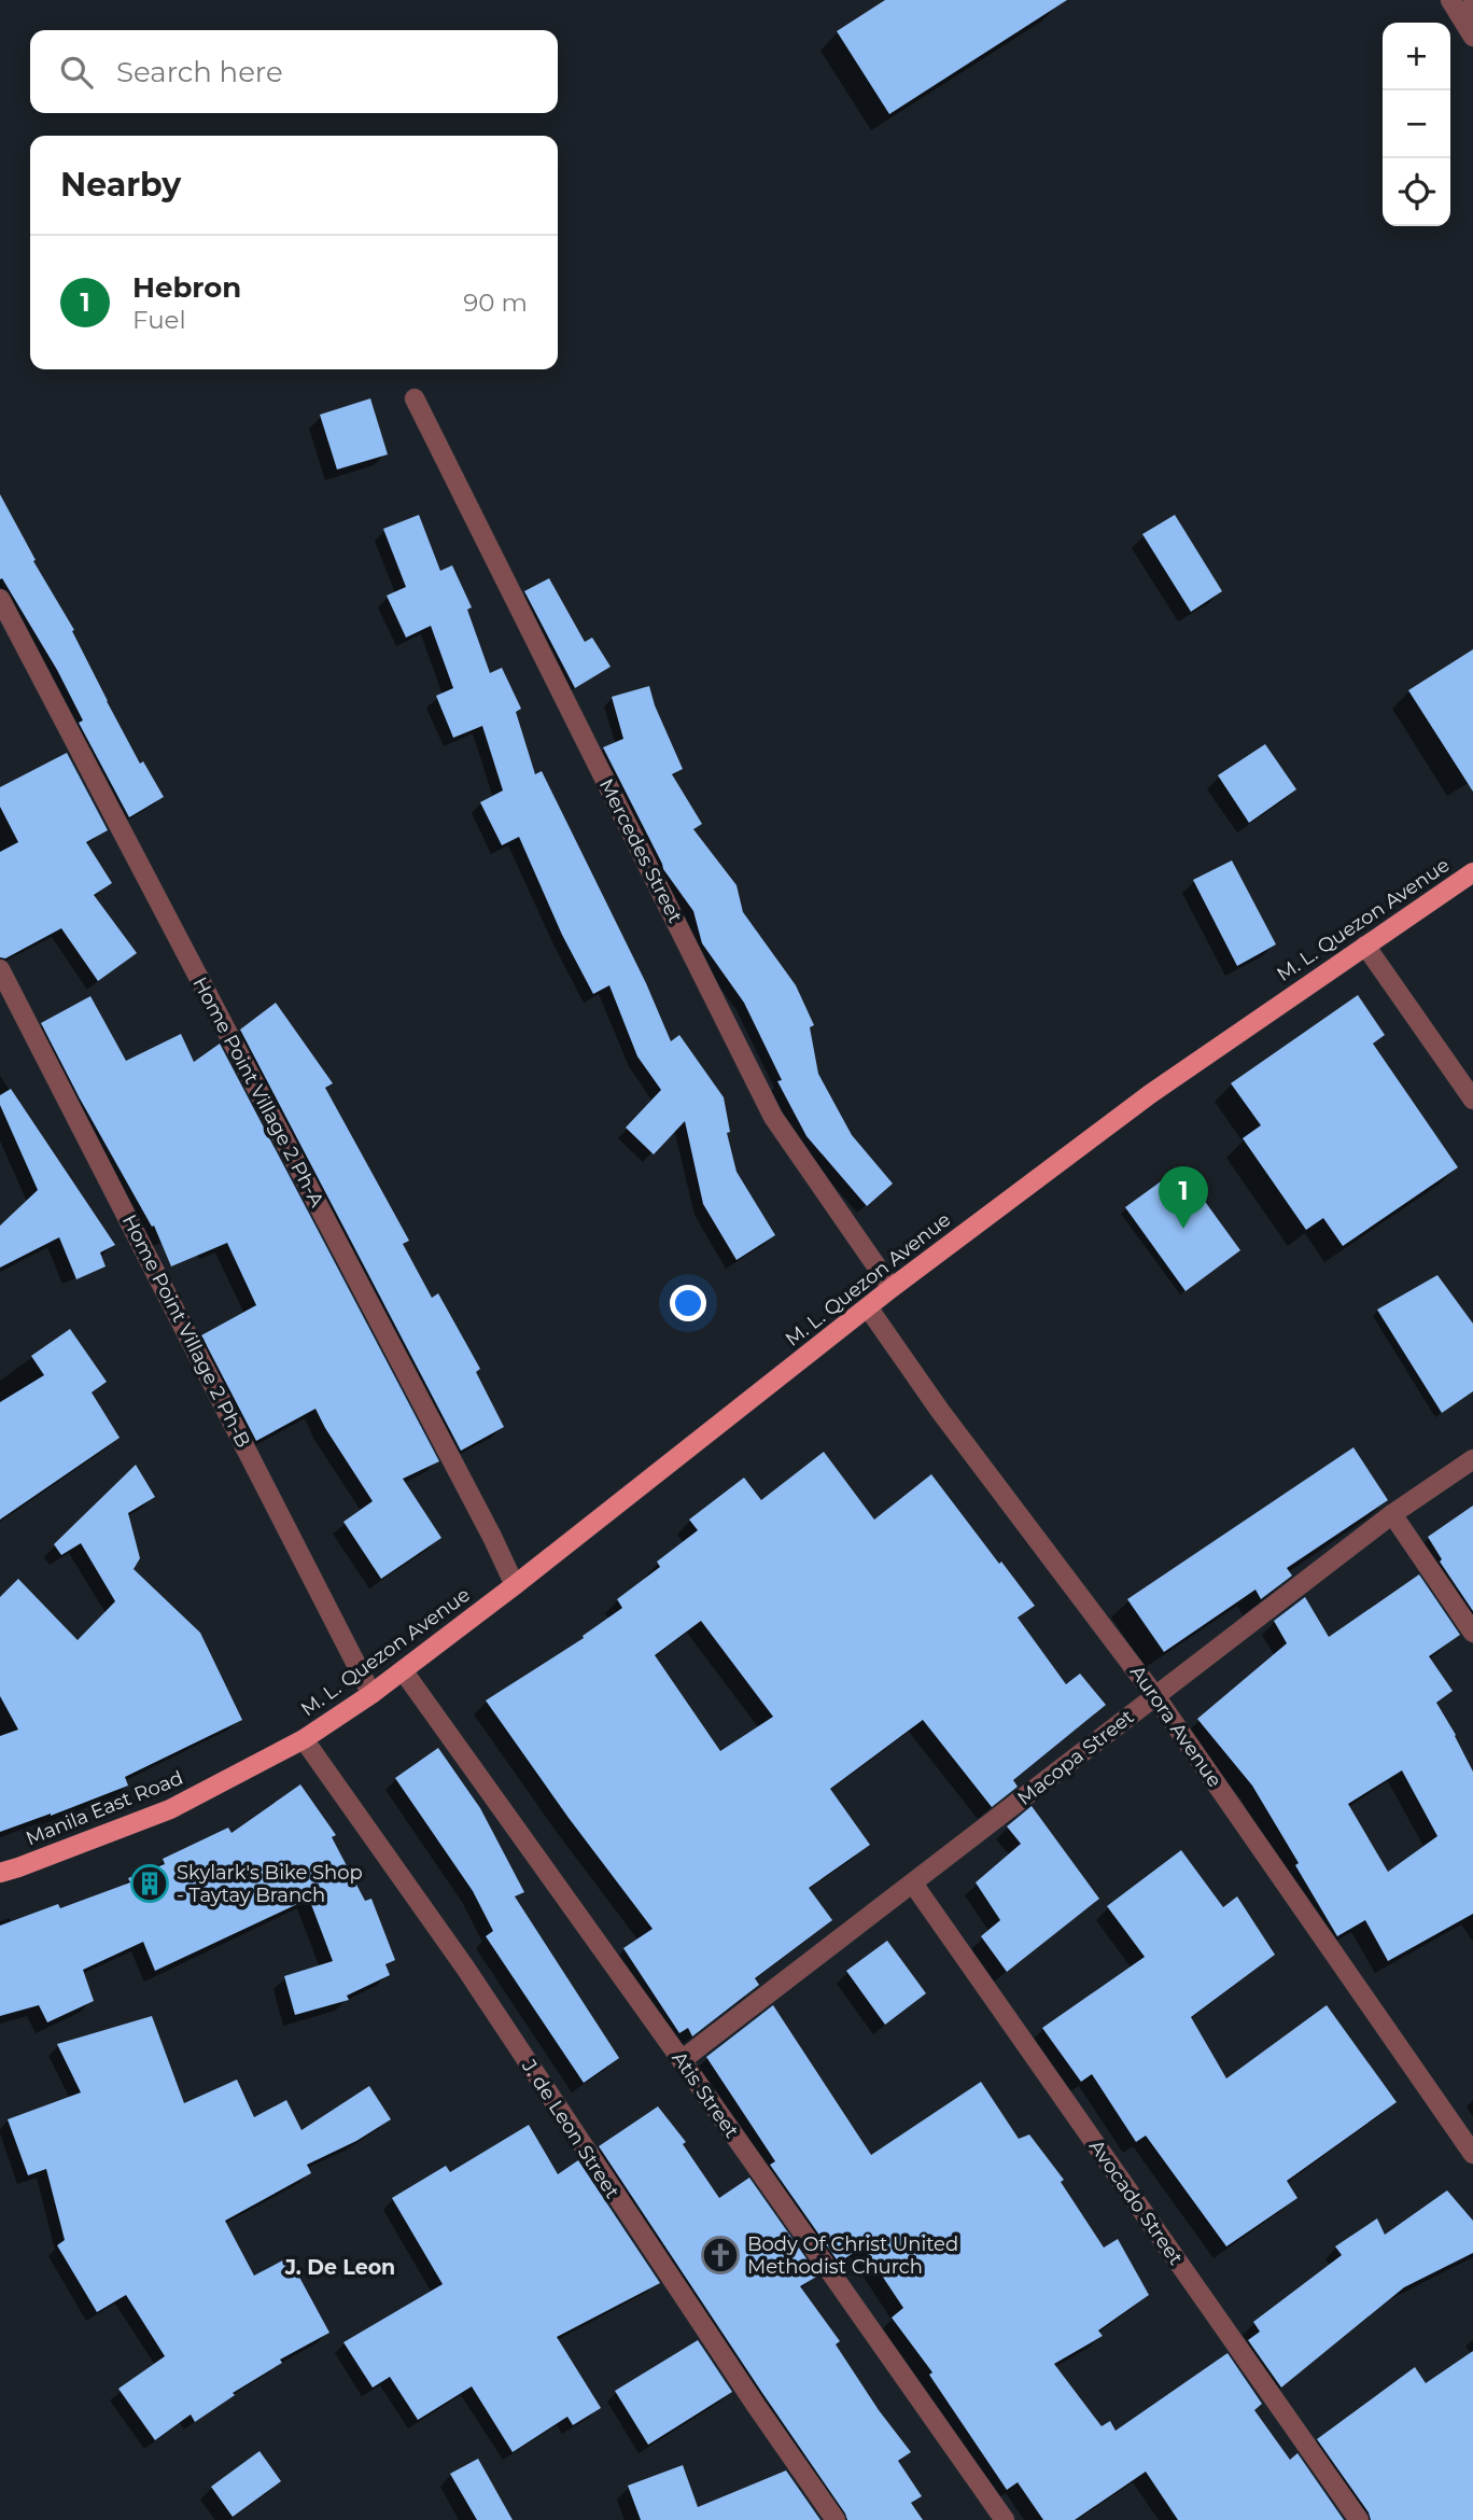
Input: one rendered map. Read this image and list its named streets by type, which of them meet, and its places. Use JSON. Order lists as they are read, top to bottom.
{
  "streets": {
    "main road": ["M. L. Quezon Avenue", "Manila East Road"],
    "street": [
      "Mercedes Street",
      "Home Point Village 2 Ph-A",
      "Home Point Village 2 Ph-B",
      "Aurora Avenue",
      "Macopa Street",
      "Atis Street",
      "J. de Leon Street",
      "Avocado Street"
    ]
  },
  "crossings": [
    ["Mercedes Street", "M. L. Quezon Avenue"],
    ["M. L. Quezon Avenue", "Home Point Village 2 Ph-A"],
    ["M. L. Quezon Avenue", "Home Point Village 2 Ph-B"],
    ["M. L. Quezon Avenue", "Aurora Avenue"],
    ["M. L. Quezon Avenue", "Manila East Road"],
    ["M. L. Quezon Avenue", "Atis Street"],
    ["M. L. Quezon Avenue", "J. de Leon Street"],
    ["Aurora Avenue", "Macopa Street"],
    ["Macopa Street", "Atis Street"],
    ["Macopa Street", "Avocado Street"],
    ["Manila East Road", "J. de Leon Street"]
  ],
  "districts": ["J. De Leon"],
  "places": {
    "building": ["Skylark's Bike Shop - Taytay Branch"],
    "church": ["Body Of Christ United Methodist Church"]
  },
  "page": {
    "map_buttons": ["+", "−"],
    "search": "Search here",
    "heading": "Nearby",
    "list": [
      {
        "mark": "1",
        "name": "Hebron",
        "note": "Fuel",
        "value": "90 m"
      }
    ],
    "pins": "1"
  }
}
